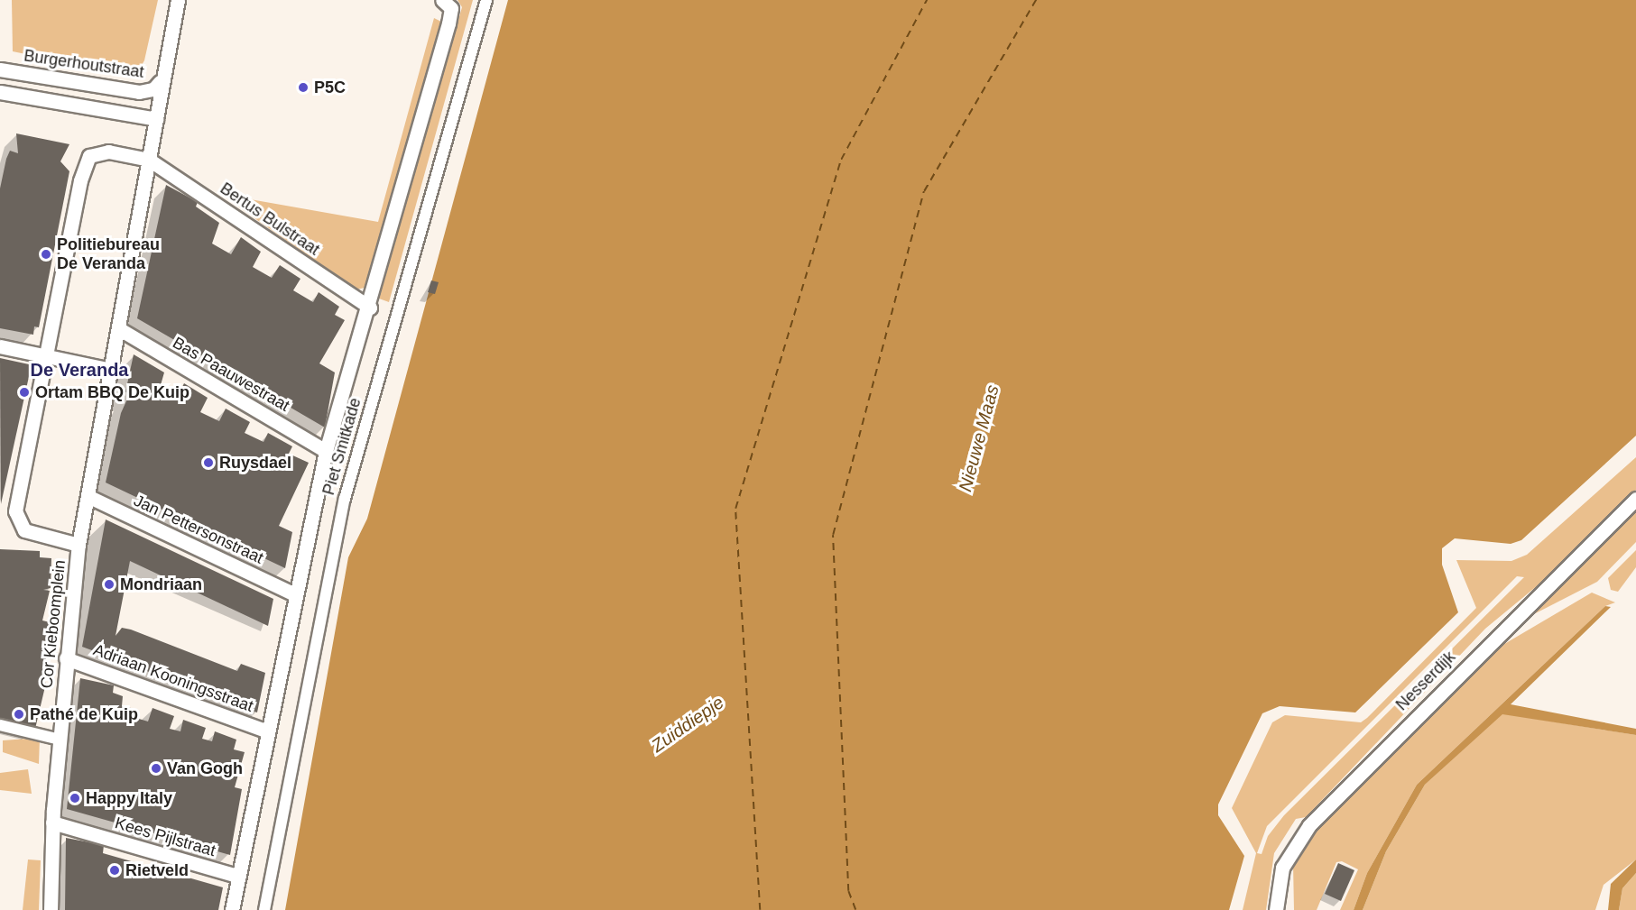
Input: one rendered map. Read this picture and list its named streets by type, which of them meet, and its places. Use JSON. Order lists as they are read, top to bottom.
{
  "streets": {
    "street": [
      "Burgerhoutstraat",
      "Bertus Bulstraat",
      "Bas Paauwestraat",
      "Piet Smitkade",
      "Jan Pettersonstraat",
      "Cor Kieboomplein",
      "Adriaan Kooningsstraat",
      "Nesserdijk",
      "Kees Pijlstraat"
    ]
  },
  "crossings": [
    ["Burgerhoutstraat", "Cor Kieboomplein"],
    ["Bertus Bulstraat", "Piet Smitkade"],
    ["Bertus Bulstraat", "Cor Kieboomplein"],
    ["Bas Paauwestraat", "Piet Smitkade"],
    ["Bas Paauwestraat", "Cor Kieboomplein"],
    ["Piet Smitkade", "Jan Pettersonstraat"],
    ["Piet Smitkade", "Adriaan Kooningsstraat"],
    ["Piet Smitkade", "Kees Pijlstraat"],
    ["Jan Pettersonstraat", "Cor Kieboomplein"],
    ["Cor Kieboomplein", "Adriaan Kooningsstraat"],
    ["Cor Kieboomplein", "Kees Pijlstraat"]
  ],
  "districts": ["De Veranda"],
  "water": ["Nieuwe Maas", "Zuiddiepje"],
  "places": [
    "P5C",
    "Politiebureau De Veranda",
    "Ortam BBQ De Kuip",
    "Ruysdael",
    "Mondriaan",
    "Pathé de Kuip",
    "Van Gogh",
    "Happy Italy",
    "Rietveld"
  ]
}
